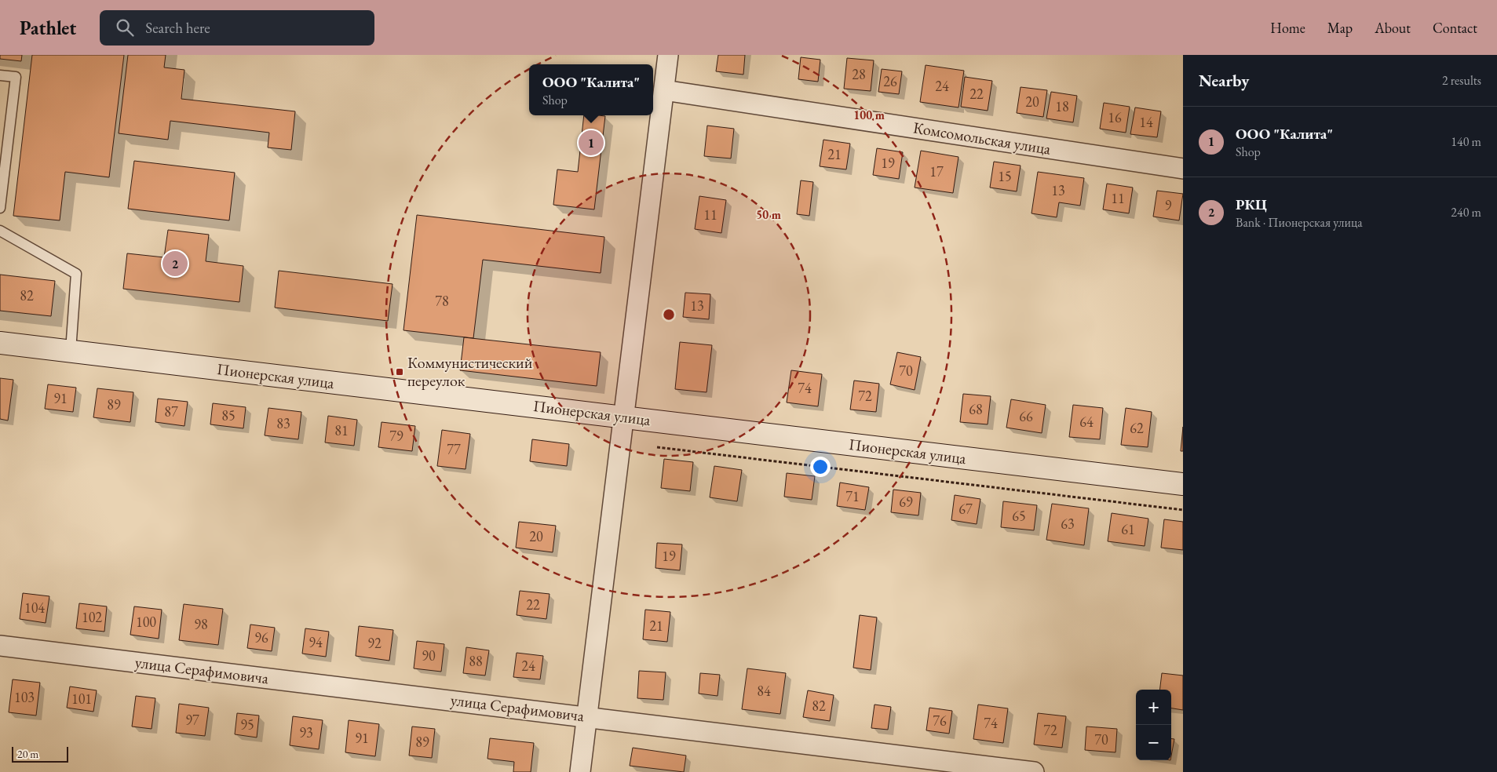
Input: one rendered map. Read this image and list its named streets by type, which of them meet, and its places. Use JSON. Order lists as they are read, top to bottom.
{
  "streets": {
    "street": ["Комсомольская улица", "Пионерская улица", "улица Серафимовича"]
  },
  "places": {
    "transit": ["Коммунистический переулок"]
  },
  "house_numbers": [
    "28",
    "26",
    "24",
    "22",
    "20",
    "18",
    "16",
    "14",
    "21",
    "19",
    "17",
    "15",
    "13",
    "11",
    "9",
    "11",
    "82",
    "78",
    "13",
    "70",
    "74",
    "72",
    "91",
    "89",
    "68",
    "87",
    "85",
    "66",
    "64",
    "83",
    "62",
    "81",
    "79",
    "77",
    "71",
    "69",
    "67",
    "65",
    "63",
    "61",
    "20",
    "19",
    "22",
    "104",
    "102",
    "100",
    "98",
    "21",
    "96",
    "94",
    "92",
    "90",
    "88",
    "24",
    "84",
    "103",
    "101",
    "82",
    "97",
    "76",
    "74",
    "95",
    "72",
    "93",
    "91",
    "70",
    "89"
  ],
  "scale_bar": "20 m",
  "page": {
    "header": "Pathlet",
    "search": "Search here",
    "nav": [
      "Home",
      "Map",
      "About",
      "Contact"
    ],
    "heading": ["Nearby", "2 results"],
    "popup": ["ООО \"Калита\"", "Shop"],
    "list": [
      {
        "mark": "1",
        "name": "ООО \"Калита\"",
        "note": "Shop",
        "value": "140 m"
      },
      {
        "mark": "2",
        "name": "РКЦ",
        "note": "Bank · Пионерская улица",
        "value": "240 m"
      }
    ],
    "pins": ["1", "2"],
    "map_buttons": ["+", "−"],
    "scale": "20 m"
  },
  "rings": ["100 m", "50 m"]
}
